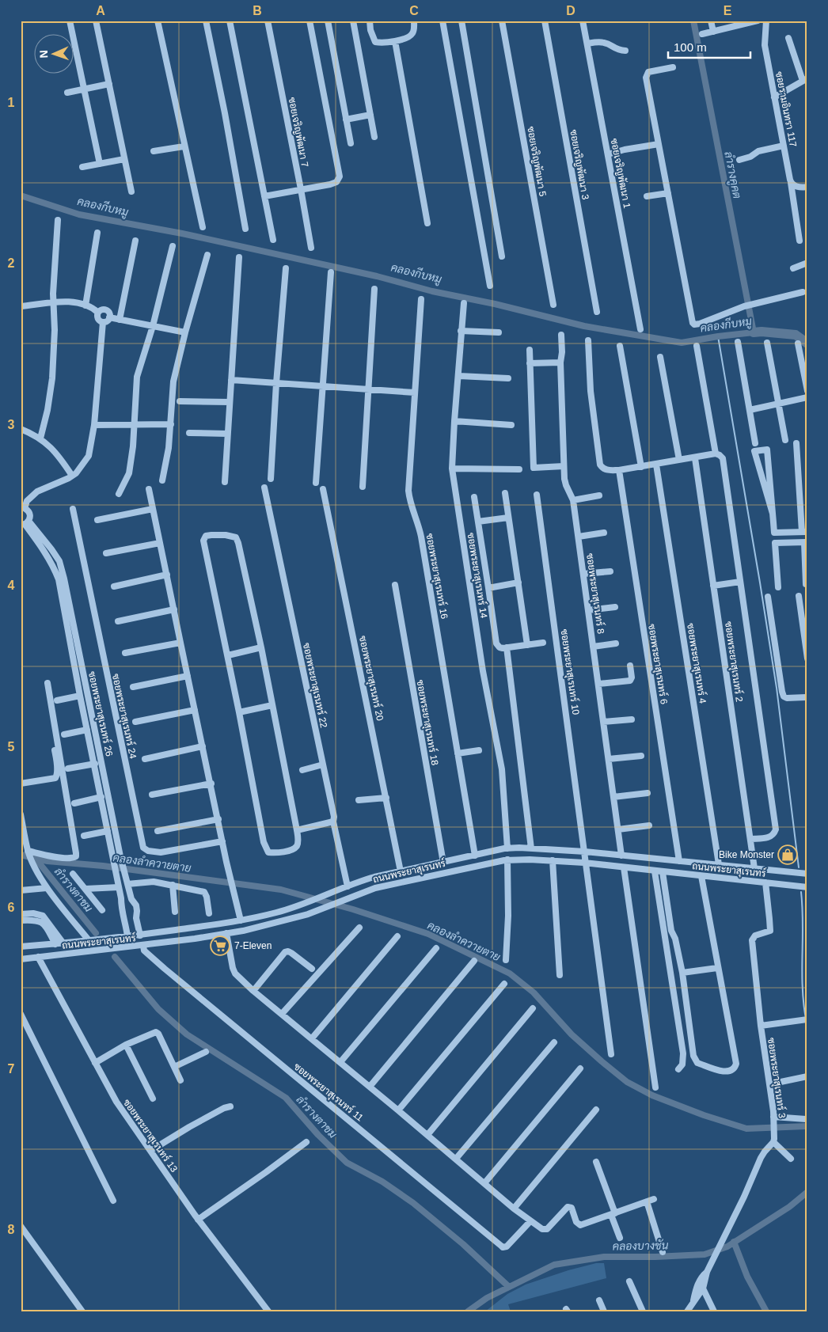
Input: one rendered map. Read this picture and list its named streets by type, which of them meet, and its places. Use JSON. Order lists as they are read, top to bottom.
{
  "streets": {
    "street": [
      "ซอยรามอินทรา 117",
      "ซอยเจริญพัฒนา 7",
      "ซอยเจริญพัฒนา 5",
      "ซอยเจริญพัฒนา 3",
      "ซอยเจริญพัฒนา 1",
      "ซอยพระยาสุเรนทร์ 14",
      "ซอยพระยาสุเรนทร์ 16",
      "ซอยพระยาสุเรนทร์ 8",
      "ซอยพระยาสุเรนทร์ 2",
      "ซอยพระยาสุเรนทร์ 4",
      "ซอยพระยาสุเรนทร์ 6",
      "ซอยพระยาสุเรนทร์ 10",
      "ซอยพระยาสุเรนทร์ 20",
      "ซอยพระยาสุเรนทร์ 22",
      "ซอยพระยาสุเรนทร์ 26",
      "ซอยพระยาสุเรนทร์ 24",
      "ซอยพระยาสุเรนทร์ 18",
      "ถนนพระยาสุเรนทร์",
      "ซอยพระยาสุเรนทร์ 3",
      "ซอยพระยาสุเรนทร์ 11",
      "ซอยพระยาสุเรนทร์ 13"
    ]
  },
  "crossings": [
    ["ซอยพระยาสุเรนทร์ 14", "ถนนพระยาสุเรนทร์"],
    ["ซอยพระยาสุเรนทร์ 16", "ถนนพระยาสุเรนทร์"],
    ["ซอยพระยาสุเรนทร์ 8", "ถนนพระยาสุเรนทร์"],
    ["ซอยพระยาสุเรนทร์ 2", "ถนนพระยาสุเรนทร์"],
    ["ซอยพระยาสุเรนทร์ 4", "ถนนพระยาสุเรนทร์"],
    ["ซอยพระยาสุเรนทร์ 6", "ถนนพระยาสุเรนทร์"],
    ["ซอยพระยาสุเรนทร์ 10", "ถนนพระยาสุเรนทร์"],
    ["ซอยพระยาสุเรนทร์ 20", "ถนนพระยาสุเรนทร์"],
    ["ซอยพระยาสุเรนทร์ 22", "ถนนพระยาสุเรนทร์"],
    ["ซอยพระยาสุเรนทร์ 26", "ถนนพระยาสุเรนทร์"],
    ["ซอยพระยาสุเรนทร์ 18", "ถนนพระยาสุเรนทร์"],
    ["ถนนพระยาสุเรนทร์", "ซอยพระยาสุเรนทร์ 3"],
    ["ถนนพระยาสุเรนทร์", "ซอยพระยาสุเรนทร์ 11"],
    ["ถนนพระยาสุเรนทร์", "ซอยพระยาสุเรนทร์ 13"]
  ],
  "water": [
    "ลำรางคูคต",
    "คลองกีบหมู",
    "คลองลำควายตาย",
    "ลำรางตาชม",
    "คลองบางชัน"
  ],
  "places": {
    "shop": ["Bike Monster"],
    "supermarket": ["7-Eleven"]
  },
  "scale_bar": "100 m",
  "north": "left",
  "grid": {
    "columns": [
      "A",
      "B",
      "C",
      "D",
      "E"
    ],
    "rows": [
      "1",
      "2",
      "3",
      "4",
      "5",
      "6",
      "7",
      "8"
    ]
  }
}
